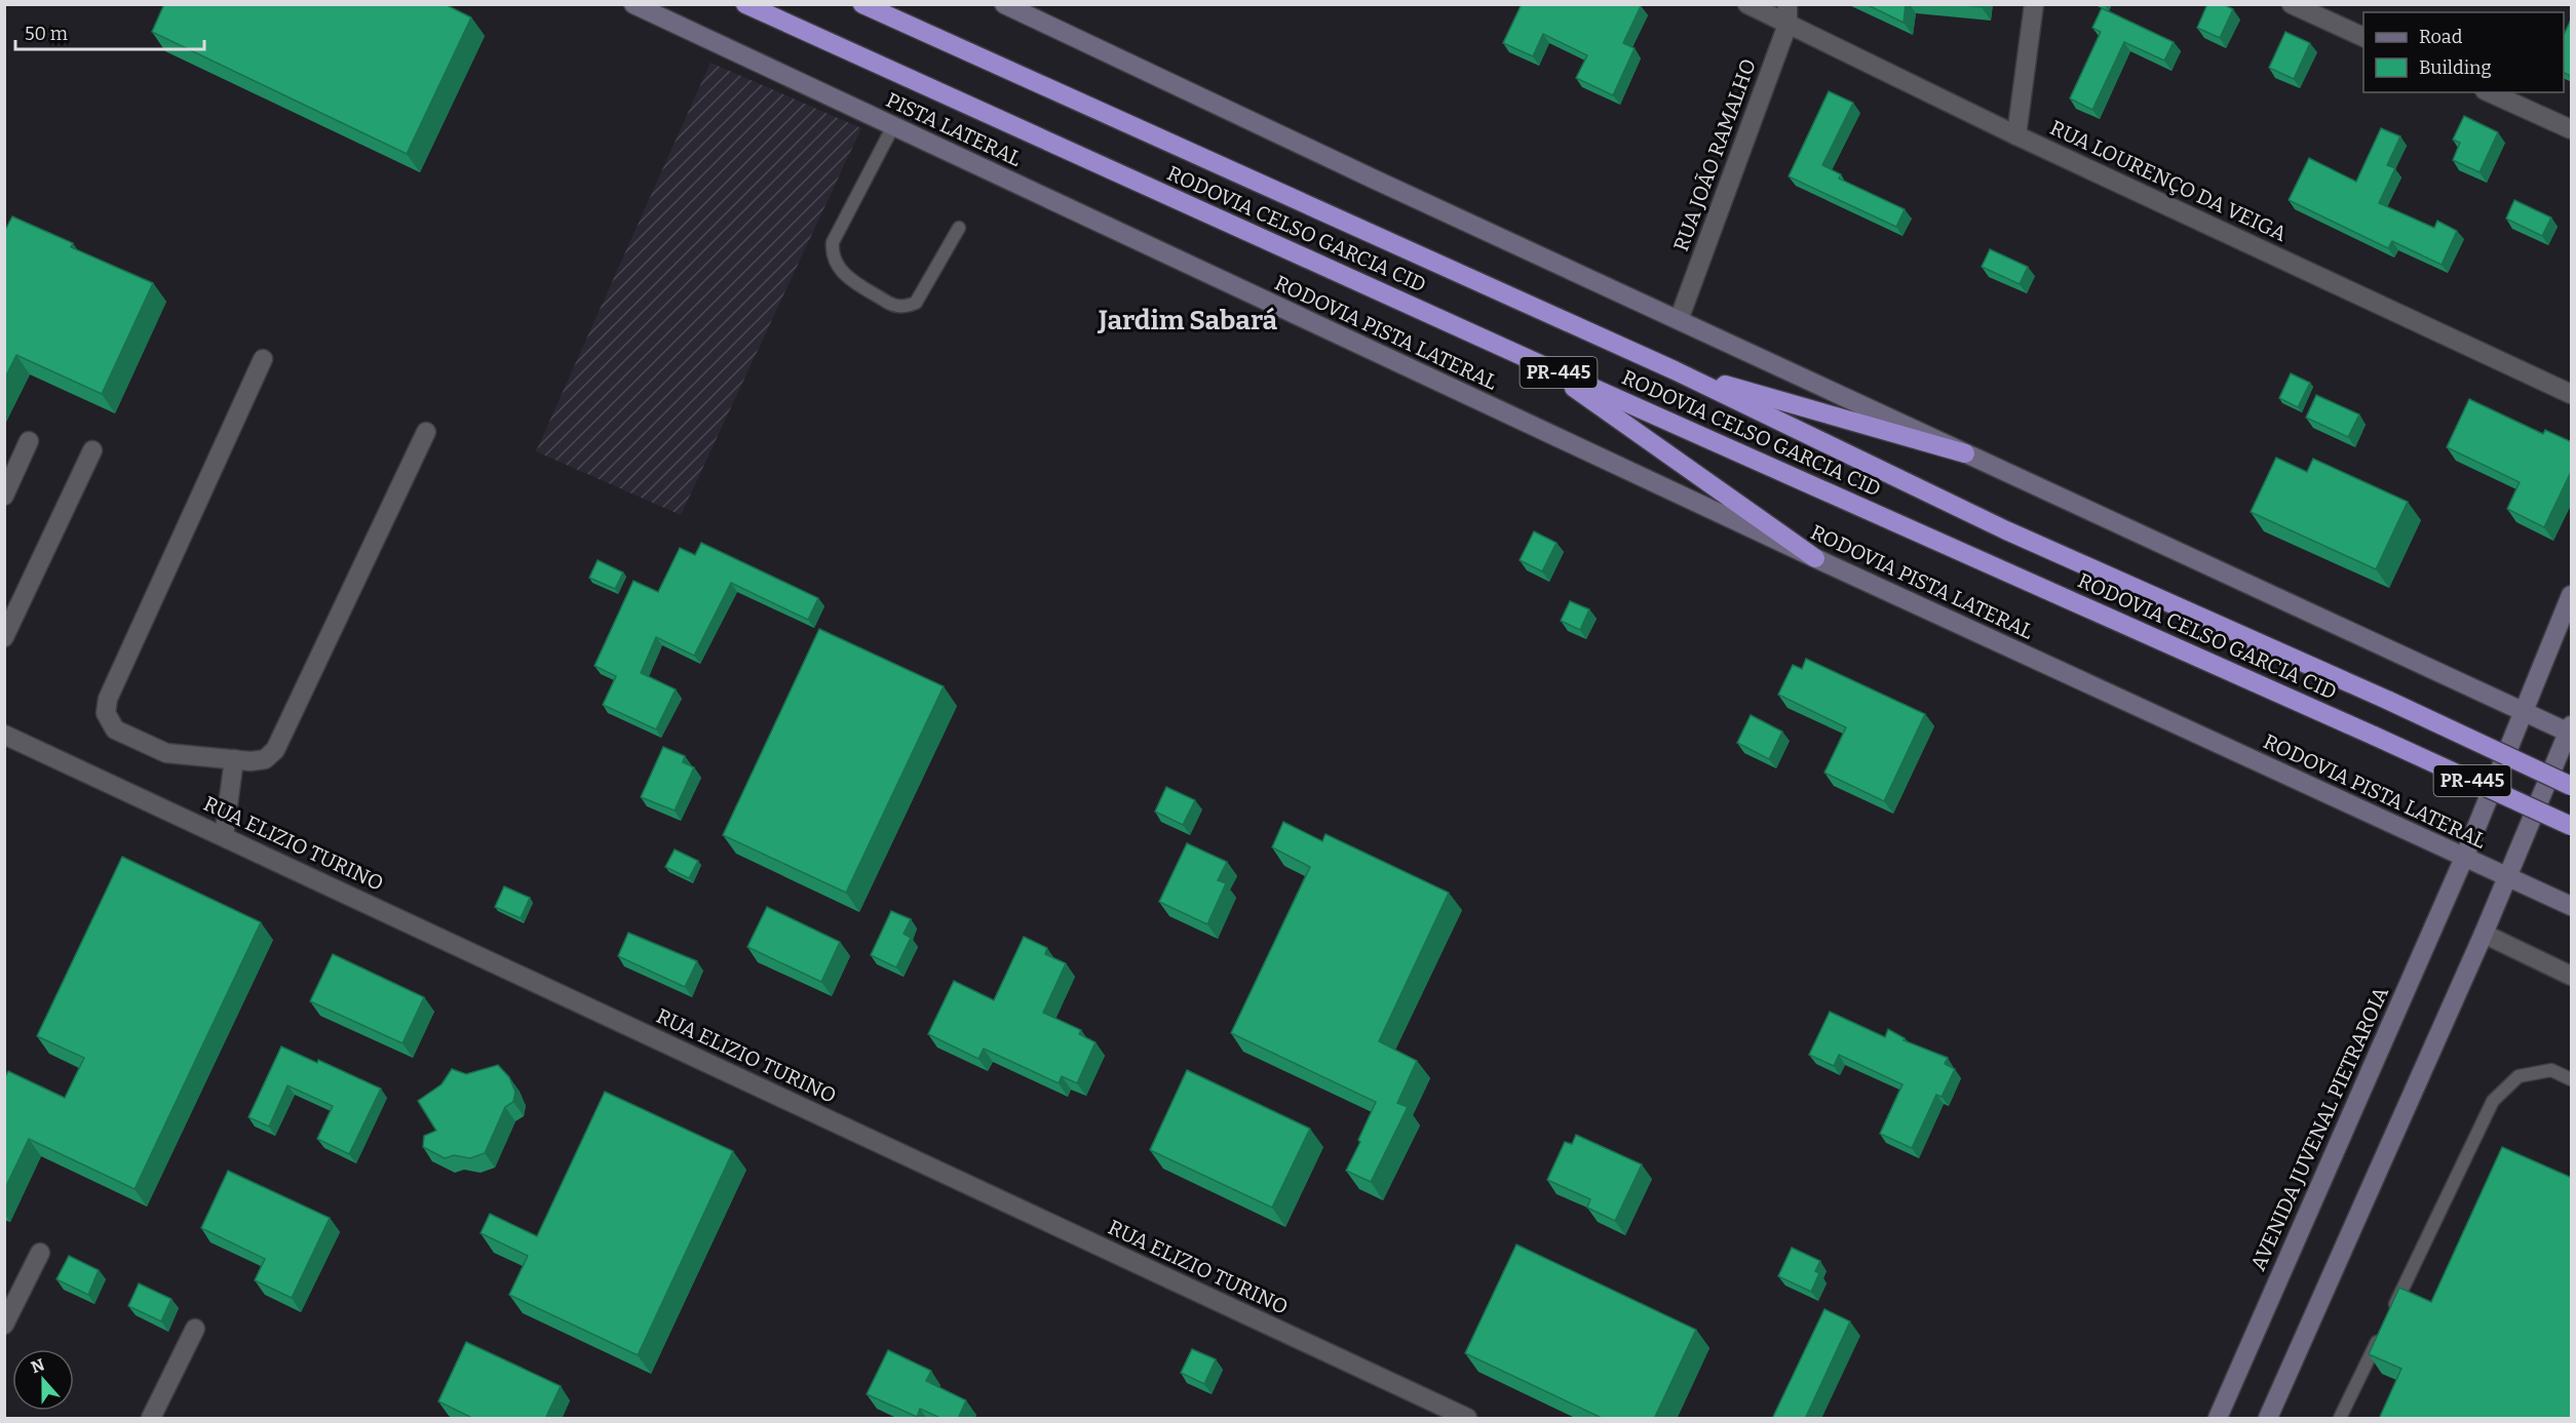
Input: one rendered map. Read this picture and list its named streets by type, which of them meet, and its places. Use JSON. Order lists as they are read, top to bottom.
{
  "streets": {
    "highway": ["RODOVIA CELSO GARCIA CID", "PR-445"],
    "street": [
      "PISTA LATERAL",
      "RUA JOÃO RAMALHO",
      "RUA LOURENÇO DA VEIGA",
      "RODOVIA PISTA LATERAL",
      "RUA ELIZIO TURINO",
      "AVENIDA JUVENAL PIETRAROIA"
    ]
  },
  "crossings": [
    ["PISTA LATERAL", "RODOVIA PISTA LATERAL"],
    ["RUA JOÃO RAMALHO", "RUA LOURENÇO DA VEIGA"],
    ["RODOVIA PISTA LATERAL", "AVENIDA JUVENAL PIETRAROIA"]
  ],
  "districts": ["Jardim Sabará"],
  "legend": ["Road", "Building"],
  "scale_bar": "50 m",
  "north": "top"
}
